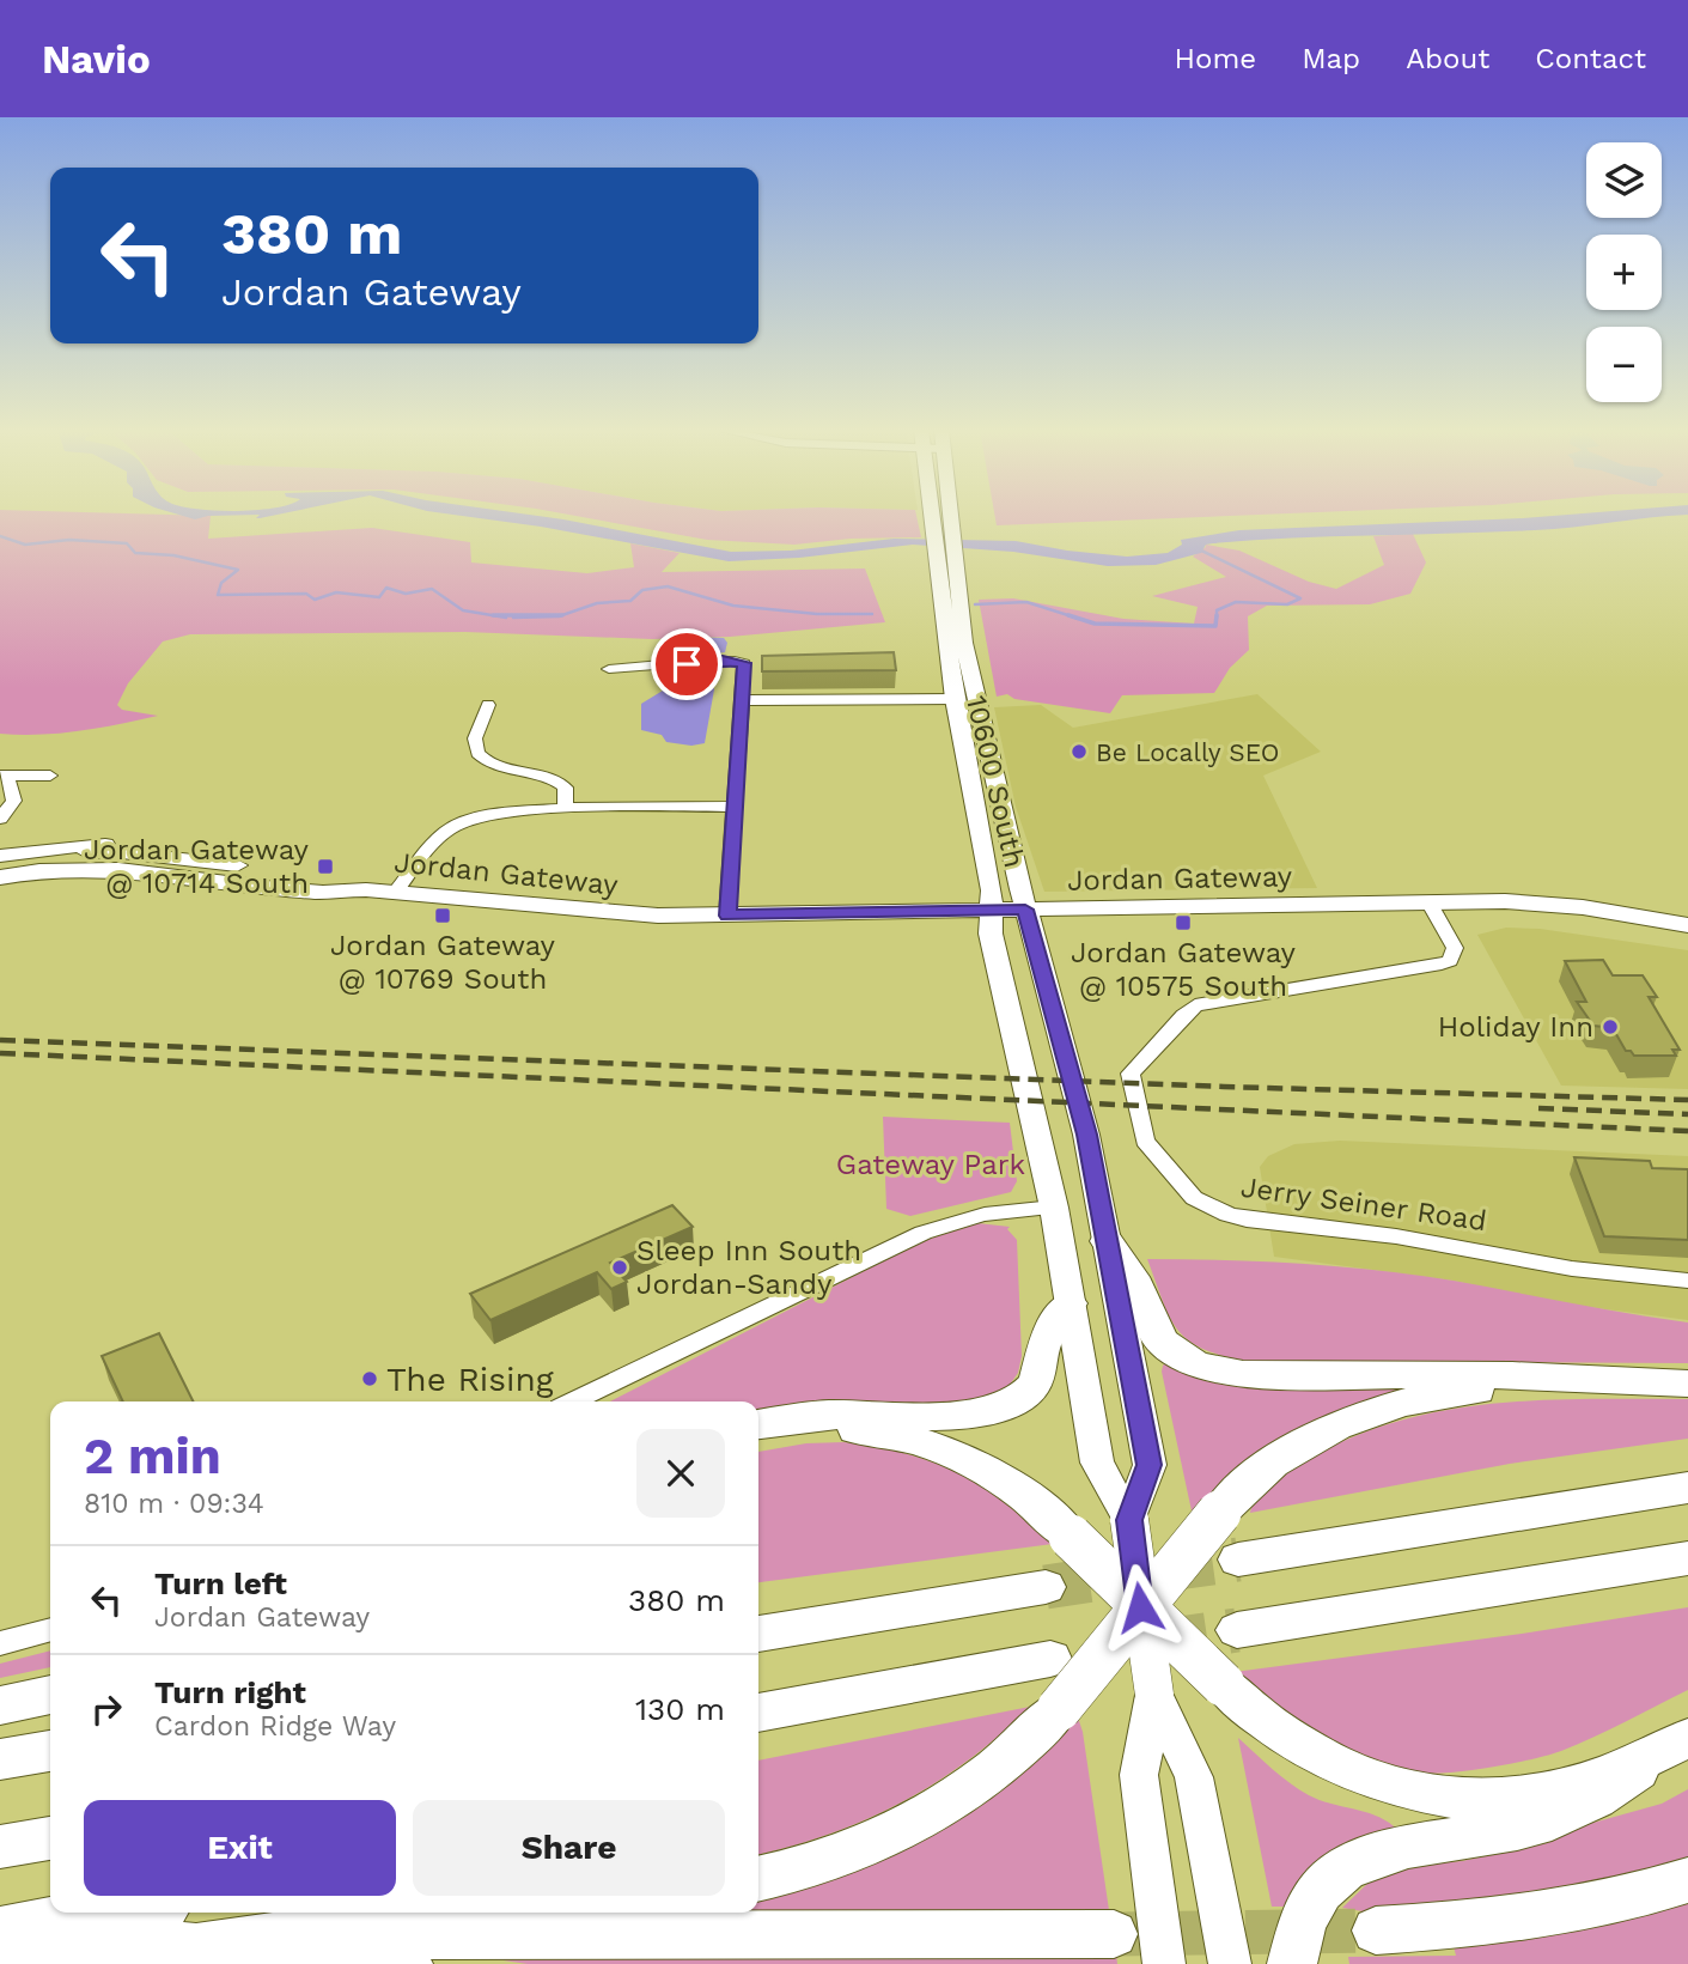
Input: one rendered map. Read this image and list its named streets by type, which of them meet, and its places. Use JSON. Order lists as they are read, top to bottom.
{
  "streets": {
    "main road": ["10600 South", "Jordan Gateway"],
    "street": ["Jerry Seiner Road"]
  },
  "crossings": [
    ["10600 South", "Jordan Gateway"],
    ["Jordan Gateway", "Jerry Seiner Road"]
  ],
  "parks": ["Gateway Park"],
  "places": {
    "other": [
      "Be Locally SEO",
      "Holiday Inn",
      "Sleep Inn South Jordan-Sandy",
      "The Rising"
    ],
    "transit": ["Jordan Gateway @ 10714 South", "Jordan Gateway @ 10769 South", "Jordan Gateway @ 10575 South"]
  },
  "page": {
    "header": "Navio",
    "nav": [
      "Home",
      "Map",
      "About",
      "Contact"
    ],
    "map_buttons": ["+", "−"],
    "turn": ["380 m", "Jordan Gateway"],
    "heading": ["2 min", "810 m · 09:34"],
    "list": [
      {
        "name": "Turn left",
        "note": "Jordan Gateway",
        "value": "380 m"
      },
      {
        "name": "Turn right",
        "note": "Cardon Ridge Way",
        "value": "130 m"
      }
    ],
    "buttons": ["Exit", "Share"]
  }
}
